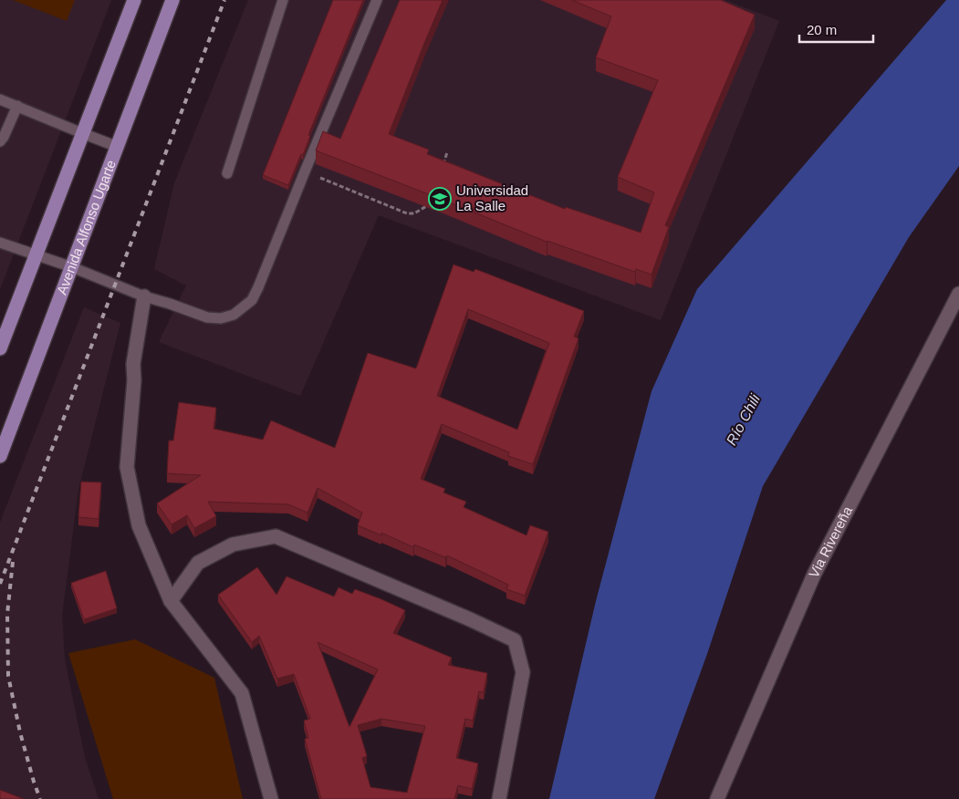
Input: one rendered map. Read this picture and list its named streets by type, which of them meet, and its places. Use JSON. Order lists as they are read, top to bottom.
{
  "streets": {
    "main road": ["Avenida Alfonso Ugarte"],
    "street": ["Via Rivereña"]
  },
  "water": ["Río Chili"],
  "places": {
    "school or university": ["Universidad La Salle"]
  },
  "scale_bar": "20 m"
}
